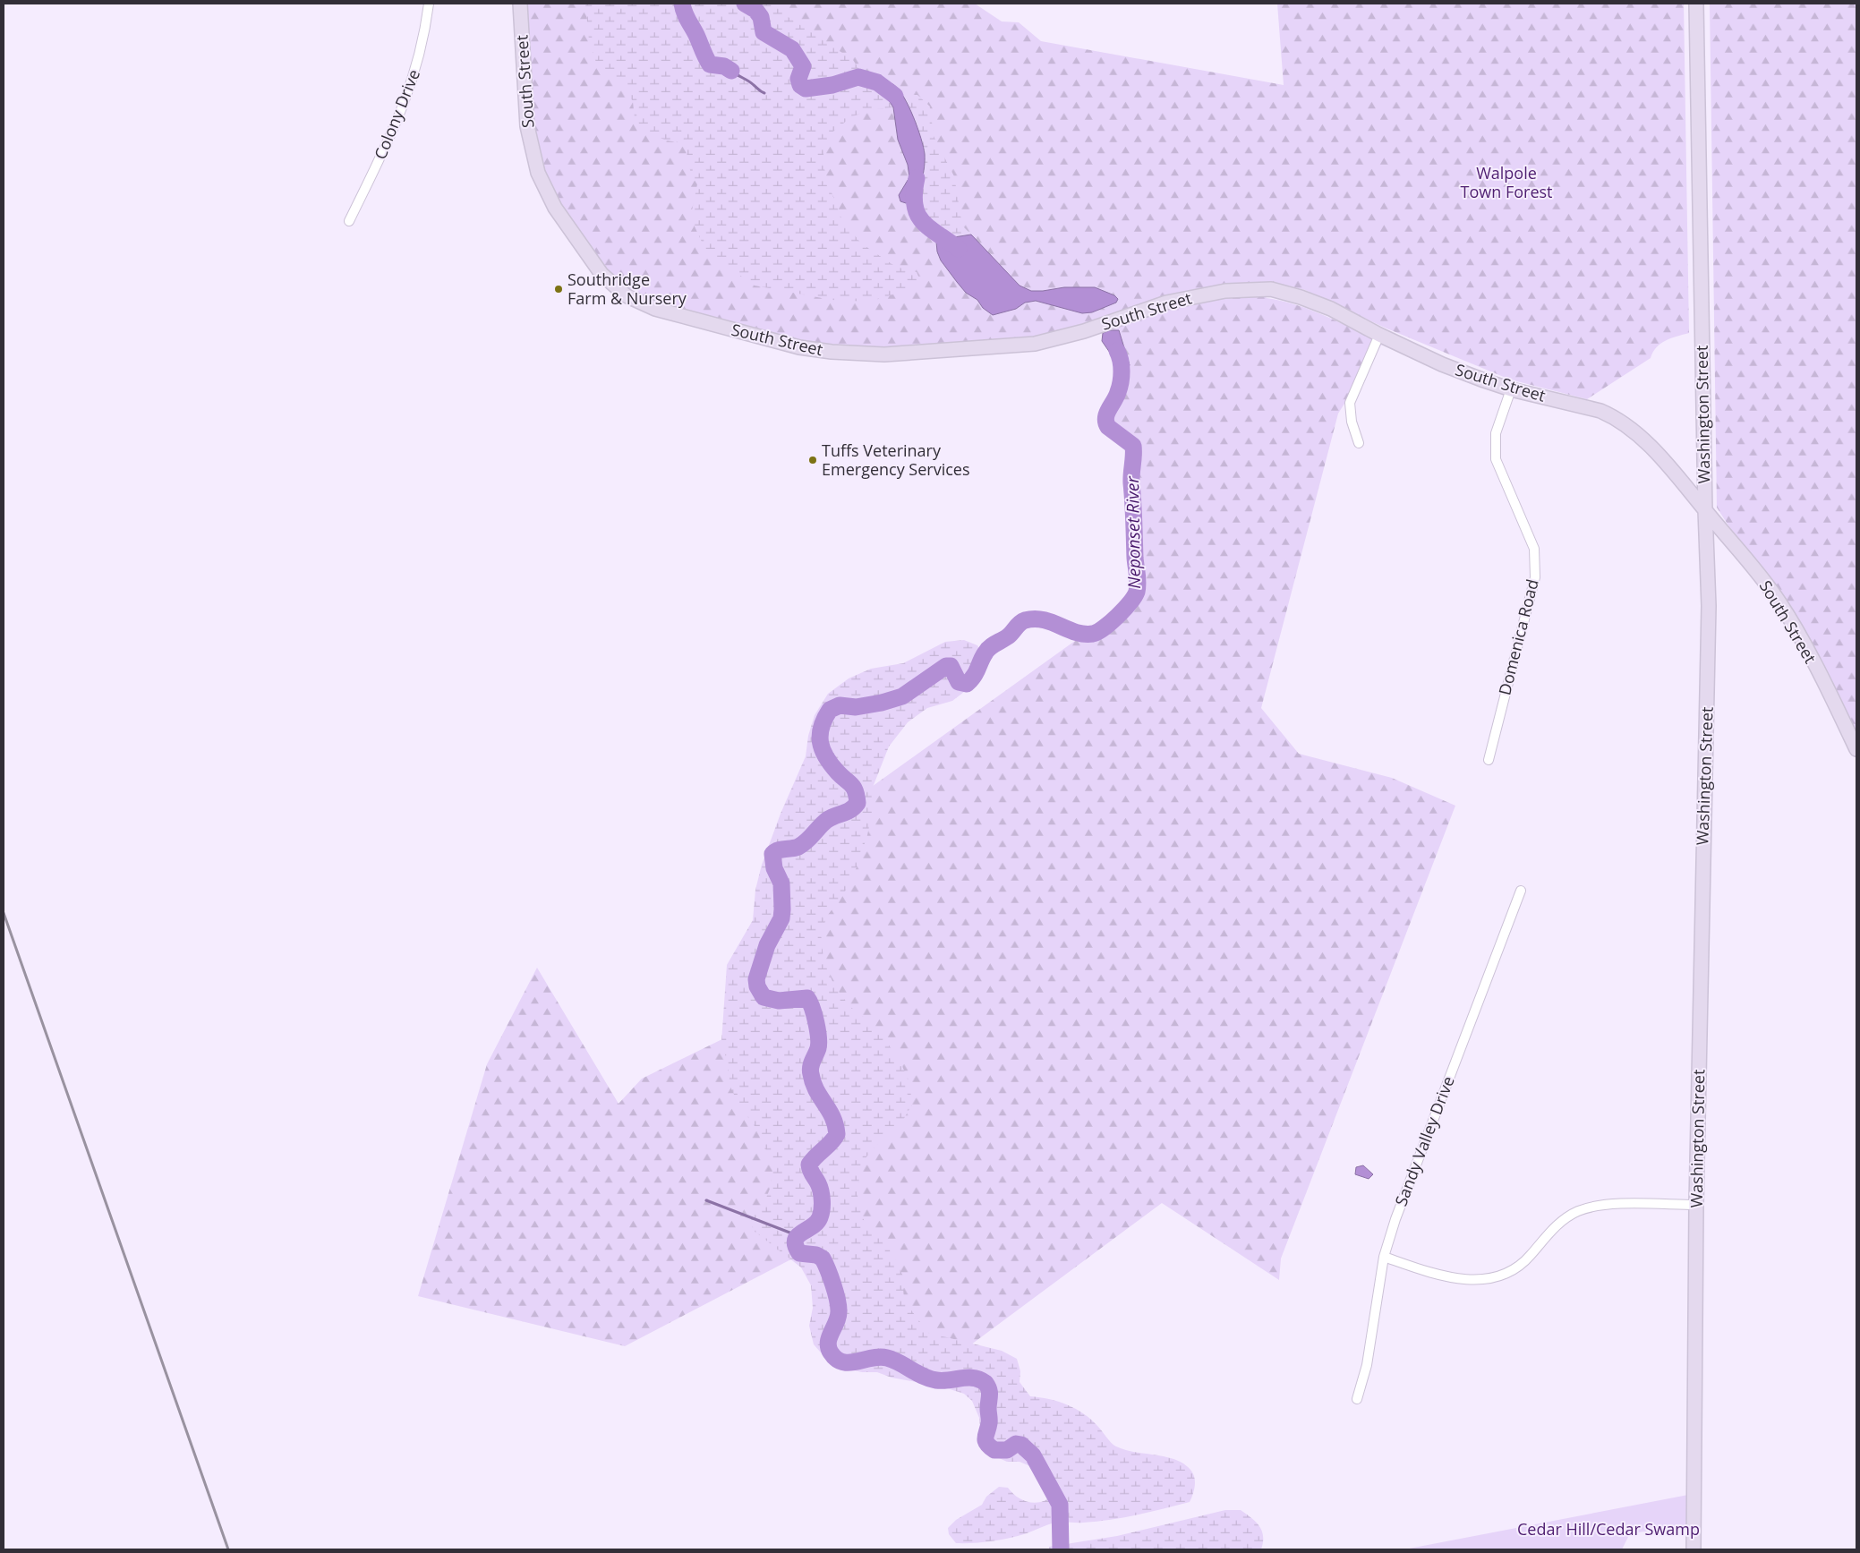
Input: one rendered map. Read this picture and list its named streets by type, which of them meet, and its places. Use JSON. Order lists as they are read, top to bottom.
{
  "streets": {
    "street": [
      "South Street",
      "Colony Drive",
      "Washington Street",
      "Domenica Road",
      "Sandy Valley Drive"
    ]
  },
  "crossings": [
    ["South Street", "Washington Street"],
    ["South Street", "Domenica Road"]
  ],
  "water": ["Neponset River"],
  "parks": ["Walpole Town Forest", "Cedar Hill/Cedar Swamp"],
  "places": ["Southridge Farm & Nursery", "Tuffs Veterinary Emergency Services"]
}
